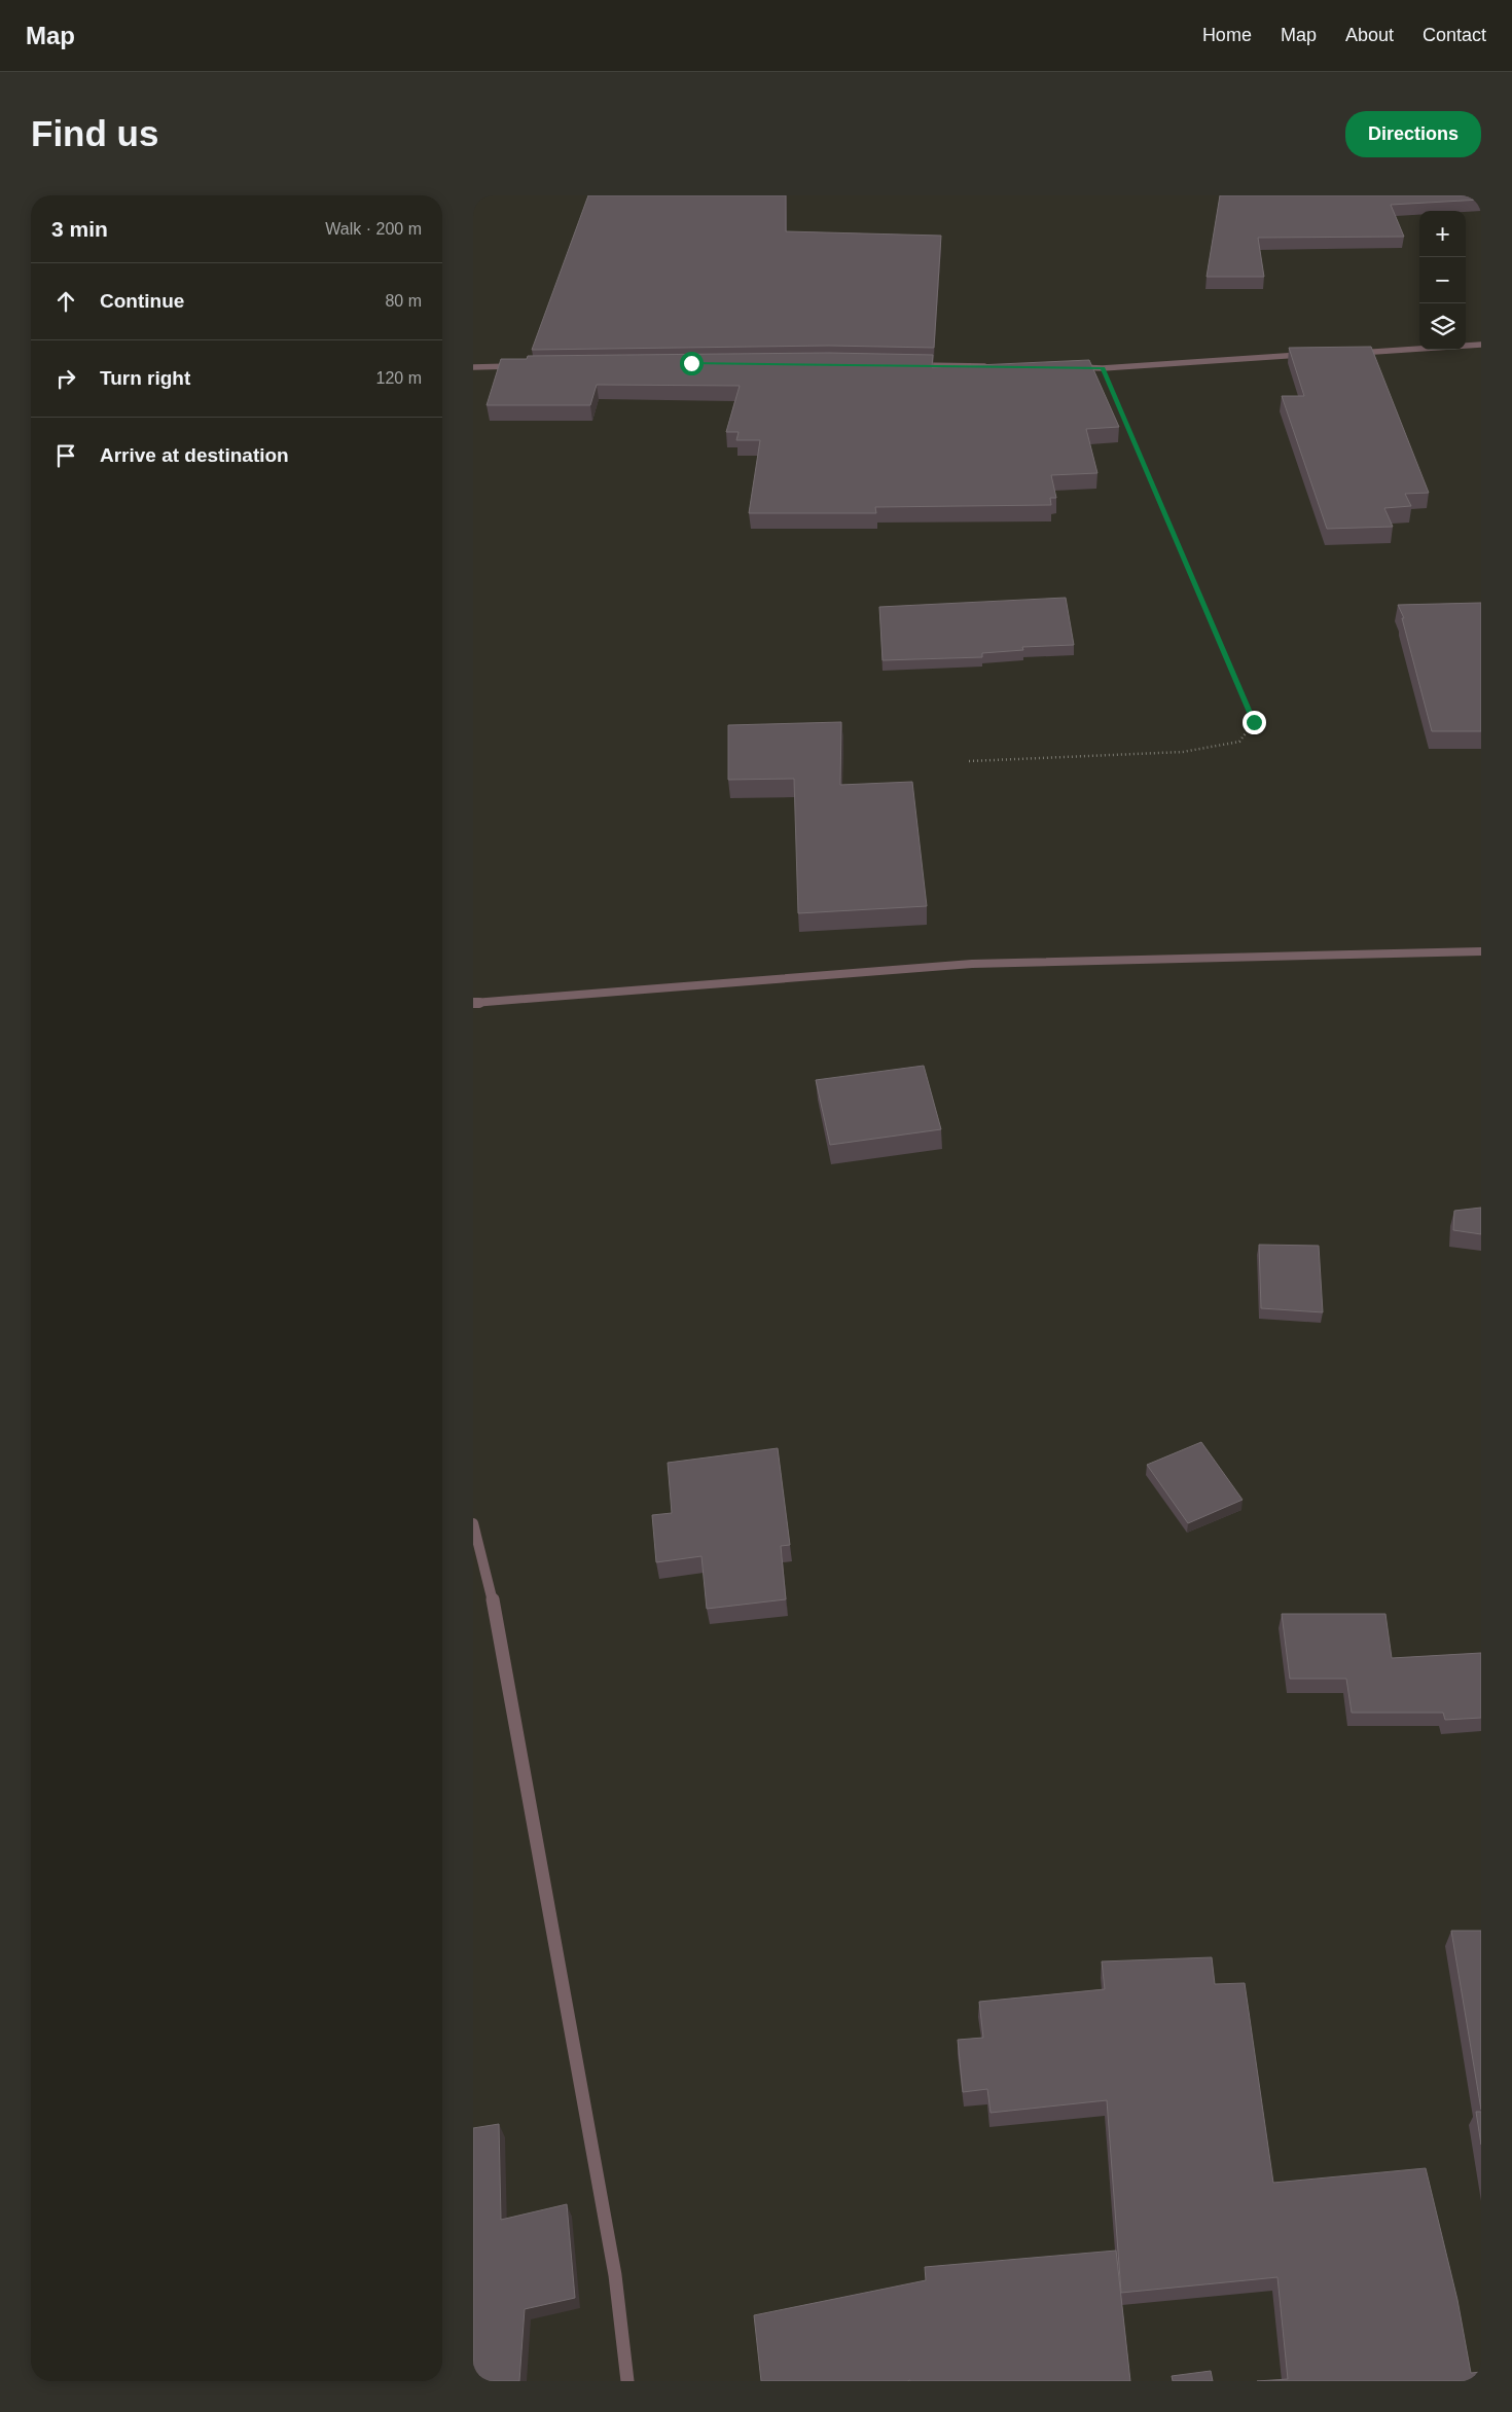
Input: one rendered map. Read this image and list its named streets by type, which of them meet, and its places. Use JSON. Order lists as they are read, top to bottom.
{
  "page": {
    "header": "Map",
    "nav": [
      "Home",
      "Map",
      "About",
      "Contact"
    ],
    "buttons": "Directions",
    "title": "Find us",
    "heading": ["3 min", "Walk · 200 m"],
    "map_buttons": ["+", "−"],
    "list": [
      ["Continue", "80 m"],
      ["Turn right", "120 m"],
      "Arrive at destination"
    ]
  }
}
